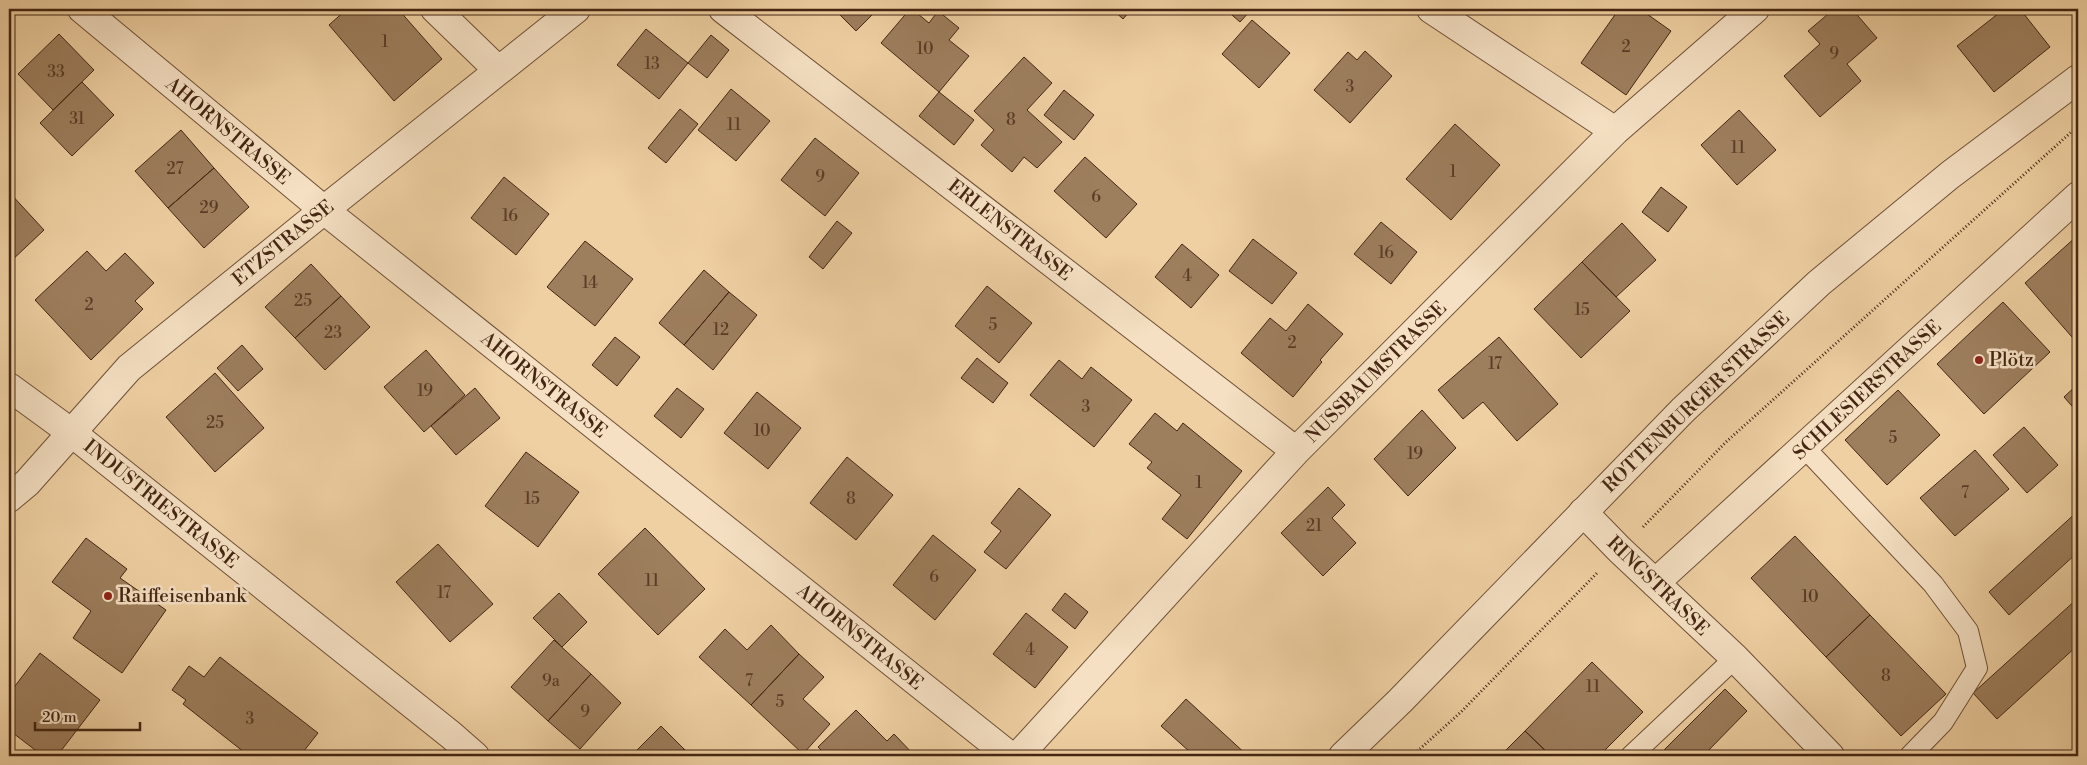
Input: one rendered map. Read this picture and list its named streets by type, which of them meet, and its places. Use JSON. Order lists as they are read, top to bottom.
{
  "streets": {
    "street": [
      "AHORNSTRASSE",
      "ERLENSTRASSE",
      "ETZSTRASSE",
      "NUSSBAUMSTRASSE",
      "SCHLESIERSTRASSE",
      "ROTTENBURGER STRASSE",
      "INDUSTRIESTRASSE",
      "RINGSTRASSE"
    ]
  },
  "crossings": [
    ["AHORNSTRASSE", "ETZSTRASSE"],
    ["ERLENSTRASSE", "NUSSBAUMSTRASSE"],
    ["ETZSTRASSE", "INDUSTRIESTRASSE"],
    ["SCHLESIERSTRASSE", "RINGSTRASSE"],
    ["ROTTENBURGER STRASSE", "RINGSTRASSE"]
  ],
  "places": ["Plötz", "Raiffeisenbank"],
  "house_numbers": [
    "1",
    "2",
    "10",
    "9",
    "13",
    "33",
    "3",
    "31",
    "8",
    "11",
    "11",
    "27",
    "1",
    "9",
    "6",
    "29",
    "16",
    "16",
    "4",
    "14",
    "25",
    "2",
    "15",
    "5",
    "12",
    "23",
    "2",
    "17",
    "19",
    "3",
    "25",
    "10",
    "5",
    "19",
    "1",
    "7",
    "15",
    "8",
    "21",
    "6",
    "11",
    "17",
    "10",
    "4",
    "8",
    "9a",
    "7",
    "11",
    "5",
    "9",
    "3"
  ],
  "scale_bar": "20 m"
}
